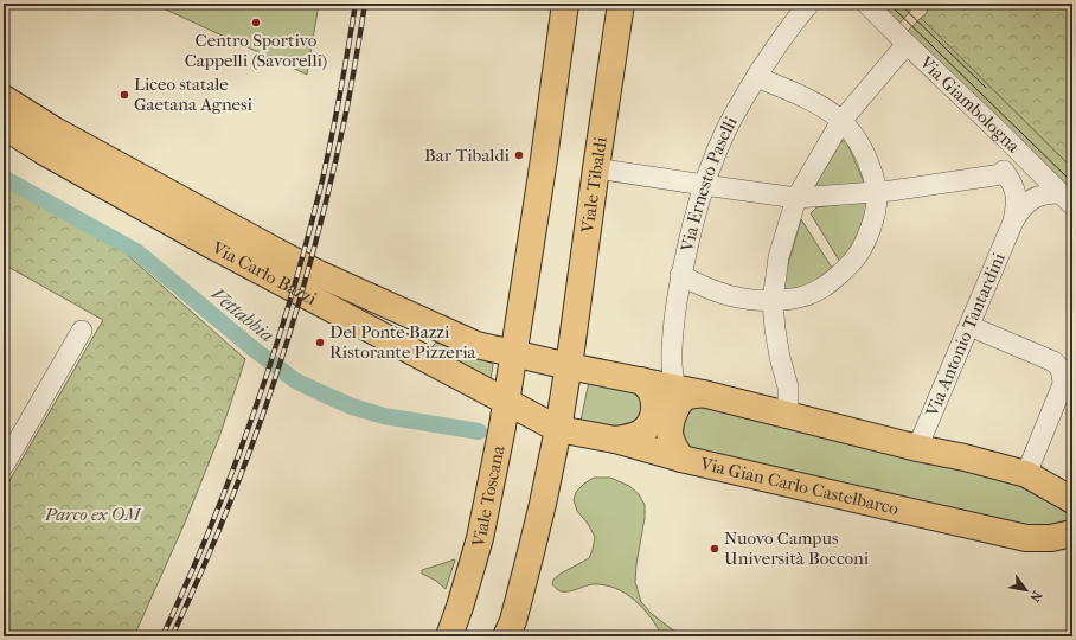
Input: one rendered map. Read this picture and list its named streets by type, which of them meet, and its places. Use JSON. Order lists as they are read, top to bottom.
{
  "streets": {
    "main road": [
      "Viale Tibaldi",
      "Via Carlo Bazzi",
      "Via Gian Carlo Castelbarco",
      "Viale Toscana"
    ],
    "street": ["Via Giambologna", "Via Ernesto Paselli", "Via Antonio Tantardini"]
  },
  "crossings": [
    ["Via Giambologna", "Via Antonio Tantardini"],
    ["Viale Tibaldi", "Via Carlo Bazzi"],
    ["Via Carlo Bazzi", "Via Gian Carlo Castelbarco"],
    ["Via Carlo Bazzi", "Viale Toscana"]
  ],
  "water": ["Vettabbia"],
  "parks": ["Parco ex OM"],
  "places": [
    "Centro Sportivo Cappelli (Savorelli)",
    "Liceo statale Gaetana Agnesi",
    "Bar Tibaldi",
    "Del Ponte Bazzi Ristorante Pizzeria",
    "Nuovo Campus Università Bocconi"
  ],
  "north": "bottom right"
}
